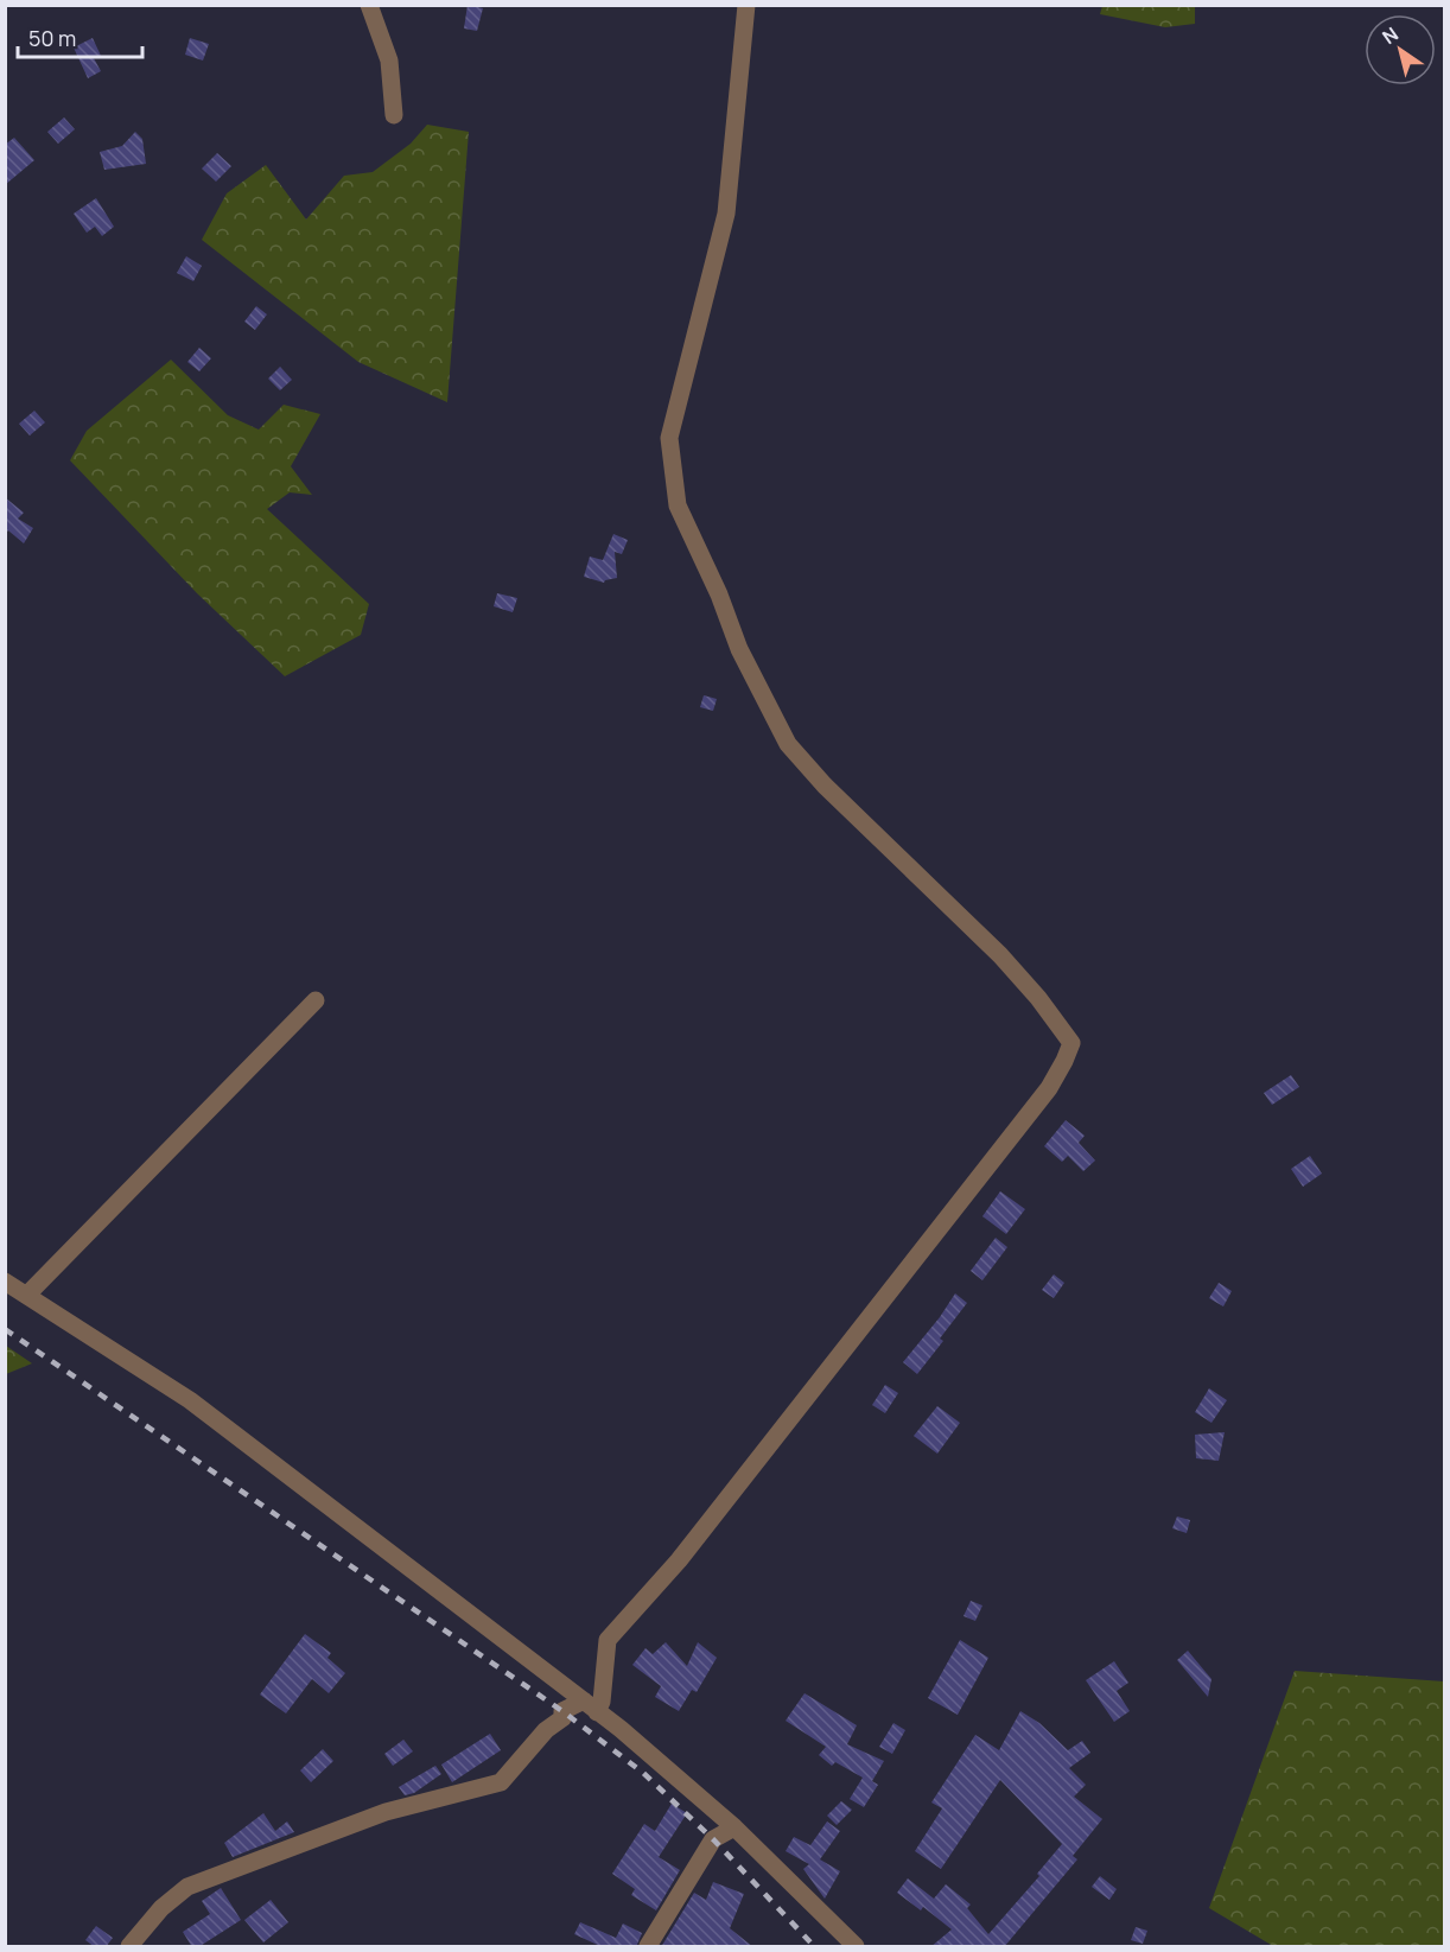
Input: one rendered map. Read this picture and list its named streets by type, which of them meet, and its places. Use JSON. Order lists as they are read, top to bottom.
{
  "scale_bar": "50 m",
  "north": "top left"
}
